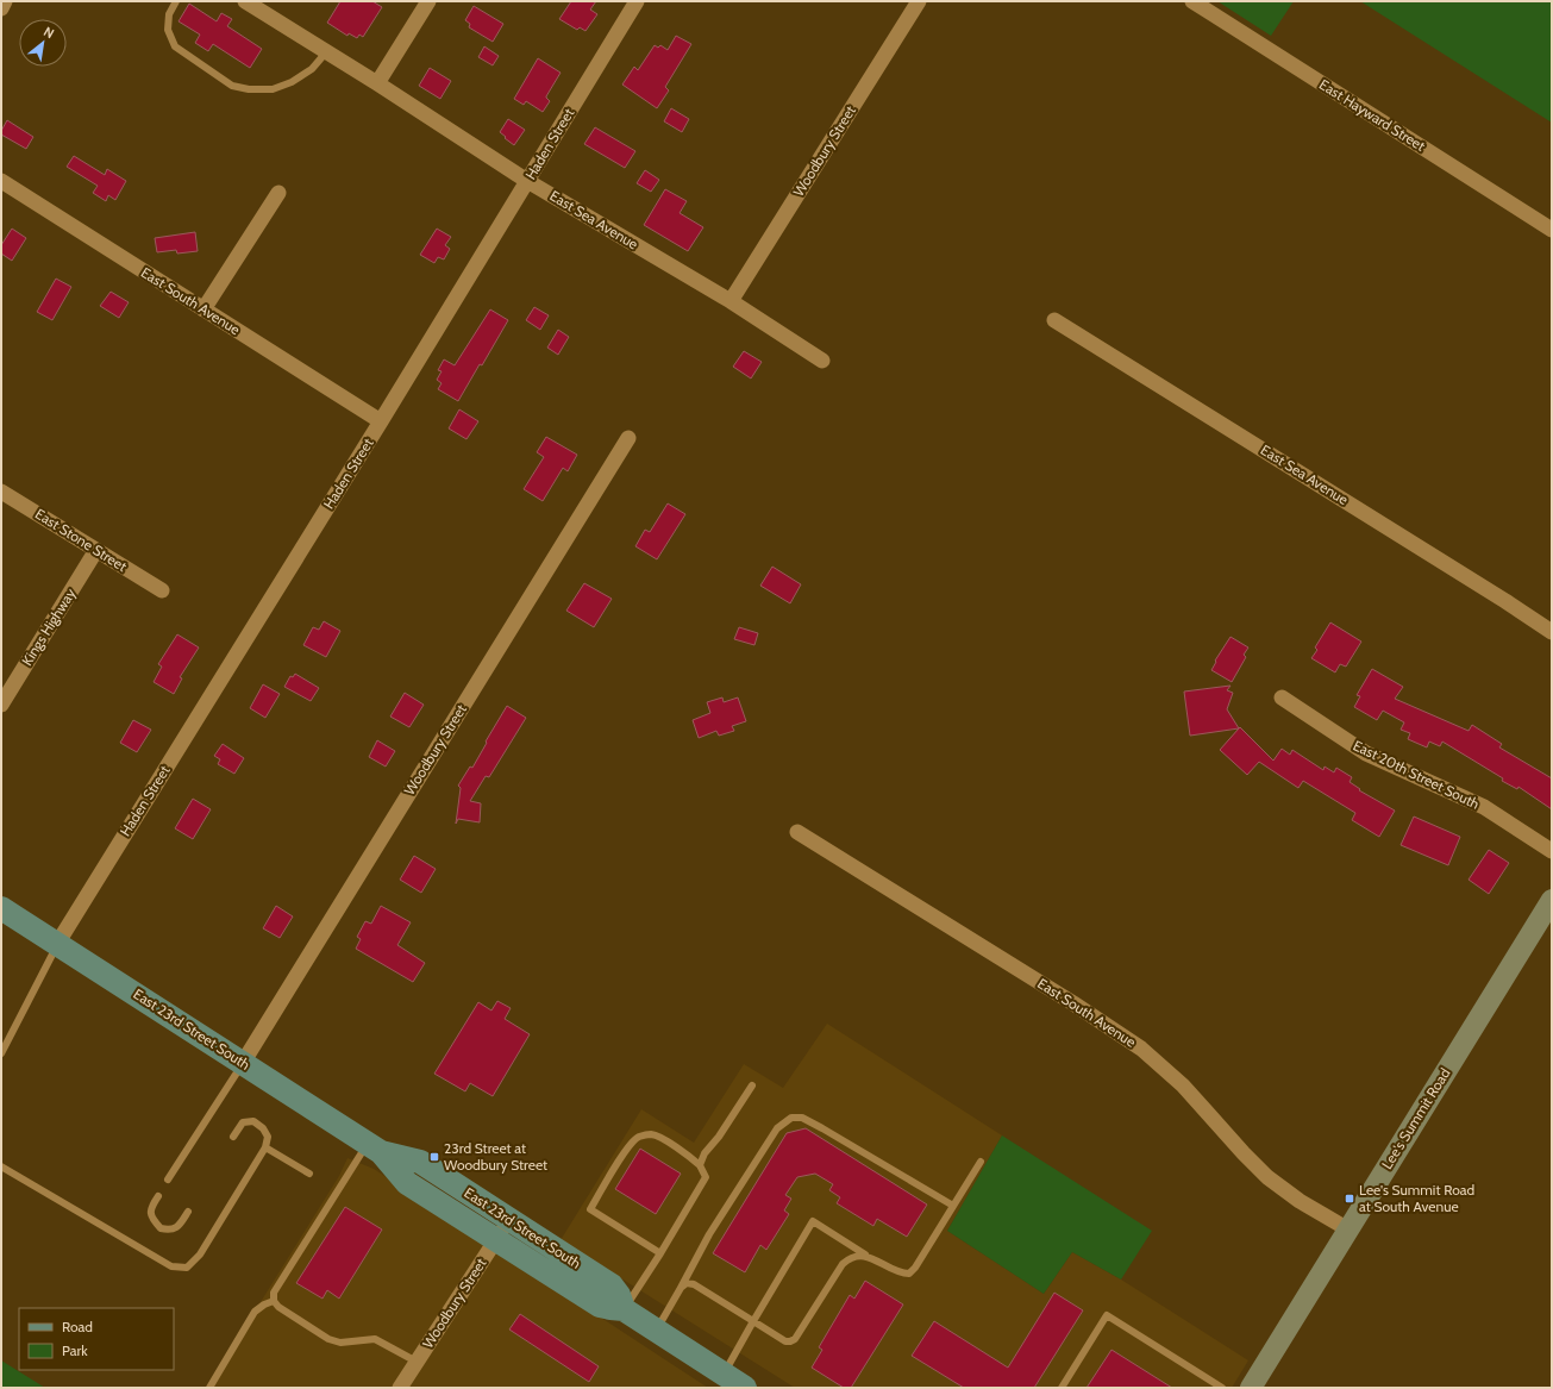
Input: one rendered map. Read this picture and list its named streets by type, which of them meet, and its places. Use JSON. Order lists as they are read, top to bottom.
{
  "streets": {
    "main road": ["East 23rd Street South", "Lee's Summit Road"],
    "street": [
      "East Hayward Street",
      "Haden Street",
      "Woodbury Street",
      "East Sea Avenue",
      "East South Avenue",
      "East Stone Street",
      "Kings Highway",
      "East 20th Street South"
    ]
  },
  "crossings": [
    ["Haden Street", "East Sea Avenue"],
    ["Haden Street", "East South Avenue"],
    ["Haden Street", "East 23rd Street South"],
    ["Woodbury Street", "East Sea Avenue"],
    ["Woodbury Street", "East 23rd Street South"],
    ["East South Avenue", "Lee's Summit Road"],
    ["East Stone Street", "Kings Highway"]
  ],
  "places": {
    "transit": ["23rd Street at Woodbury Street", "Lee's Summit Road at South Avenue"]
  },
  "legend": ["Road", "Park"],
  "north": "top right"
}
